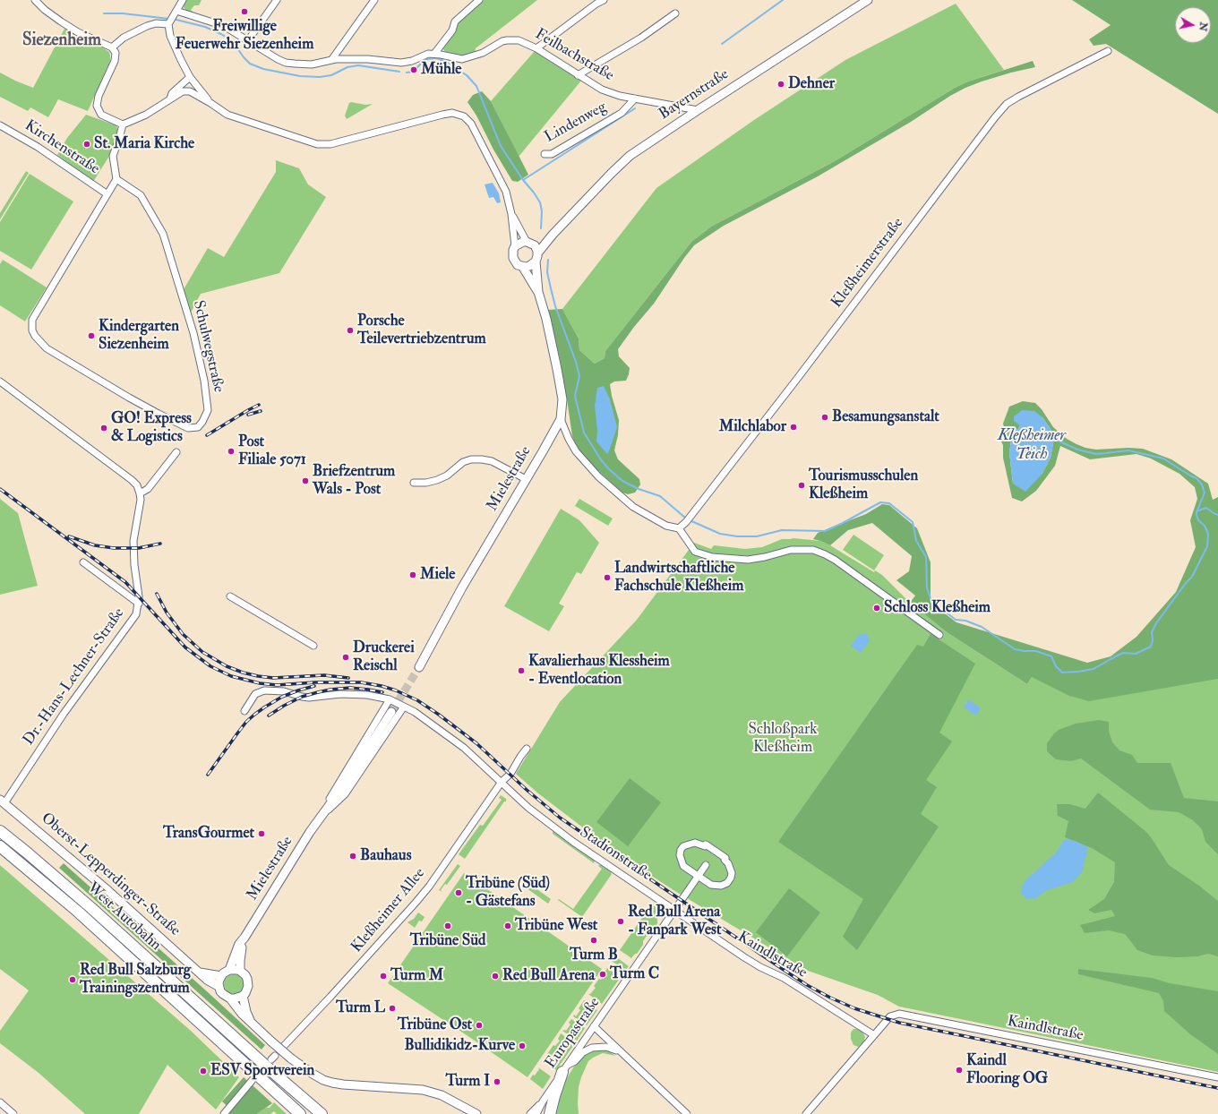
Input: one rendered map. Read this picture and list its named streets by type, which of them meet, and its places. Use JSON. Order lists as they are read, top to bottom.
{
  "streets": {
    "highway": ["West Autobahn"],
    "street": [
      "Feilbachstraße",
      "Bayernstraße",
      "Lindenweg",
      "Kirchenstraße",
      "Kleßheimerstraße",
      "Schulwegstraße",
      "Mielestraße",
      "Dr.-Hans-Lechner-Straße",
      "Stadionstraße",
      "Oberst-Lepperdinger-Straße",
      "Kleßheimer Allee",
      "Kaindlstraße",
      "Europastraße"
    ]
  },
  "crossings": [
    ["Feilbachstraße", "Bayernstraße"],
    ["Feilbachstraße", "Lindenweg"],
    ["Bayernstraße", "Mielestraße"],
    ["Kirchenstraße", "Schulwegstraße"],
    ["Mielestraße", "Stadionstraße"],
    ["Mielestraße", "Oberst-Lepperdinger-Straße"],
    ["Dr.-Hans-Lechner-Straße", "Oberst-Lepperdinger-Straße"],
    ["Stadionstraße", "Kleßheimer Allee"],
    ["Stadionstraße", "Kaindlstraße"],
    ["Stadionstraße", "Europastraße"],
    ["Kaindlstraße", "Europastraße"]
  ],
  "districts": ["Siezenheim"],
  "water": ["Kleßheimer Teich"],
  "parks": ["Schloßpark Kleßheim"],
  "places": [
    "Freiwillige Feuerwehr Siezenheim",
    "Mühle",
    "Dehner",
    "St. Maria Kirche",
    "Porsche Teilevertriebzentrum",
    "Kindergarten Siezenheim",
    "Besamungsanstalt",
    "Milchlabor",
    "GO! Express & Logistics",
    "Post Filiale 5071",
    "Briefzentrum Wals - Post",
    "Tourismusschulen Kleßheim",
    "Miele",
    "Landwirtschaftliche Fachschule Kleßheim",
    "Schloss Kleßheim",
    "Druckerei Reischl",
    "Kavalierhaus Klessheim - Eventlocation",
    "TransGourmet",
    "Bauhaus",
    "Tribüne (Süd) - Gästefans",
    "Red Bull Arena - Fanpark West",
    "Tribüne Süd",
    "Tribüne West",
    "Turm B",
    "Turm C",
    "Turm M",
    "Red Bull Arena",
    "Red Bull Salzburg Trainingszentrum",
    "Turm L",
    "Tribüne Ost",
    "Bullidikidz-Kurve",
    "Kaindl Flooring OG",
    "ESV Sportverein",
    "Turm I"
  ],
  "north": "right"
}
